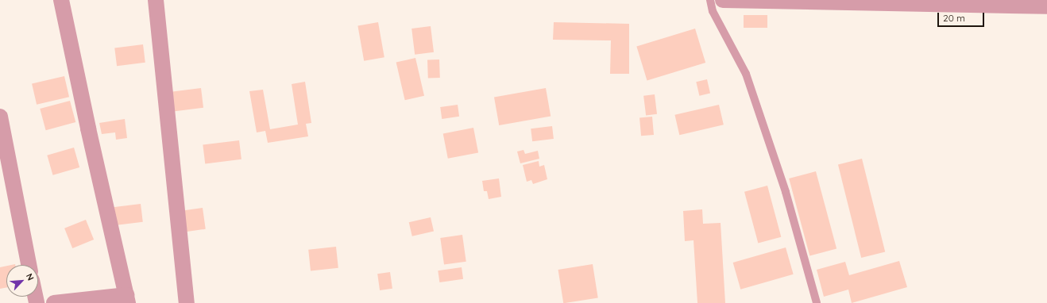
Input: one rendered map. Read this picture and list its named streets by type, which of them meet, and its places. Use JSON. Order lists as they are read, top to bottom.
{
  "scale_bar": "20 m",
  "north": "top right"
}
